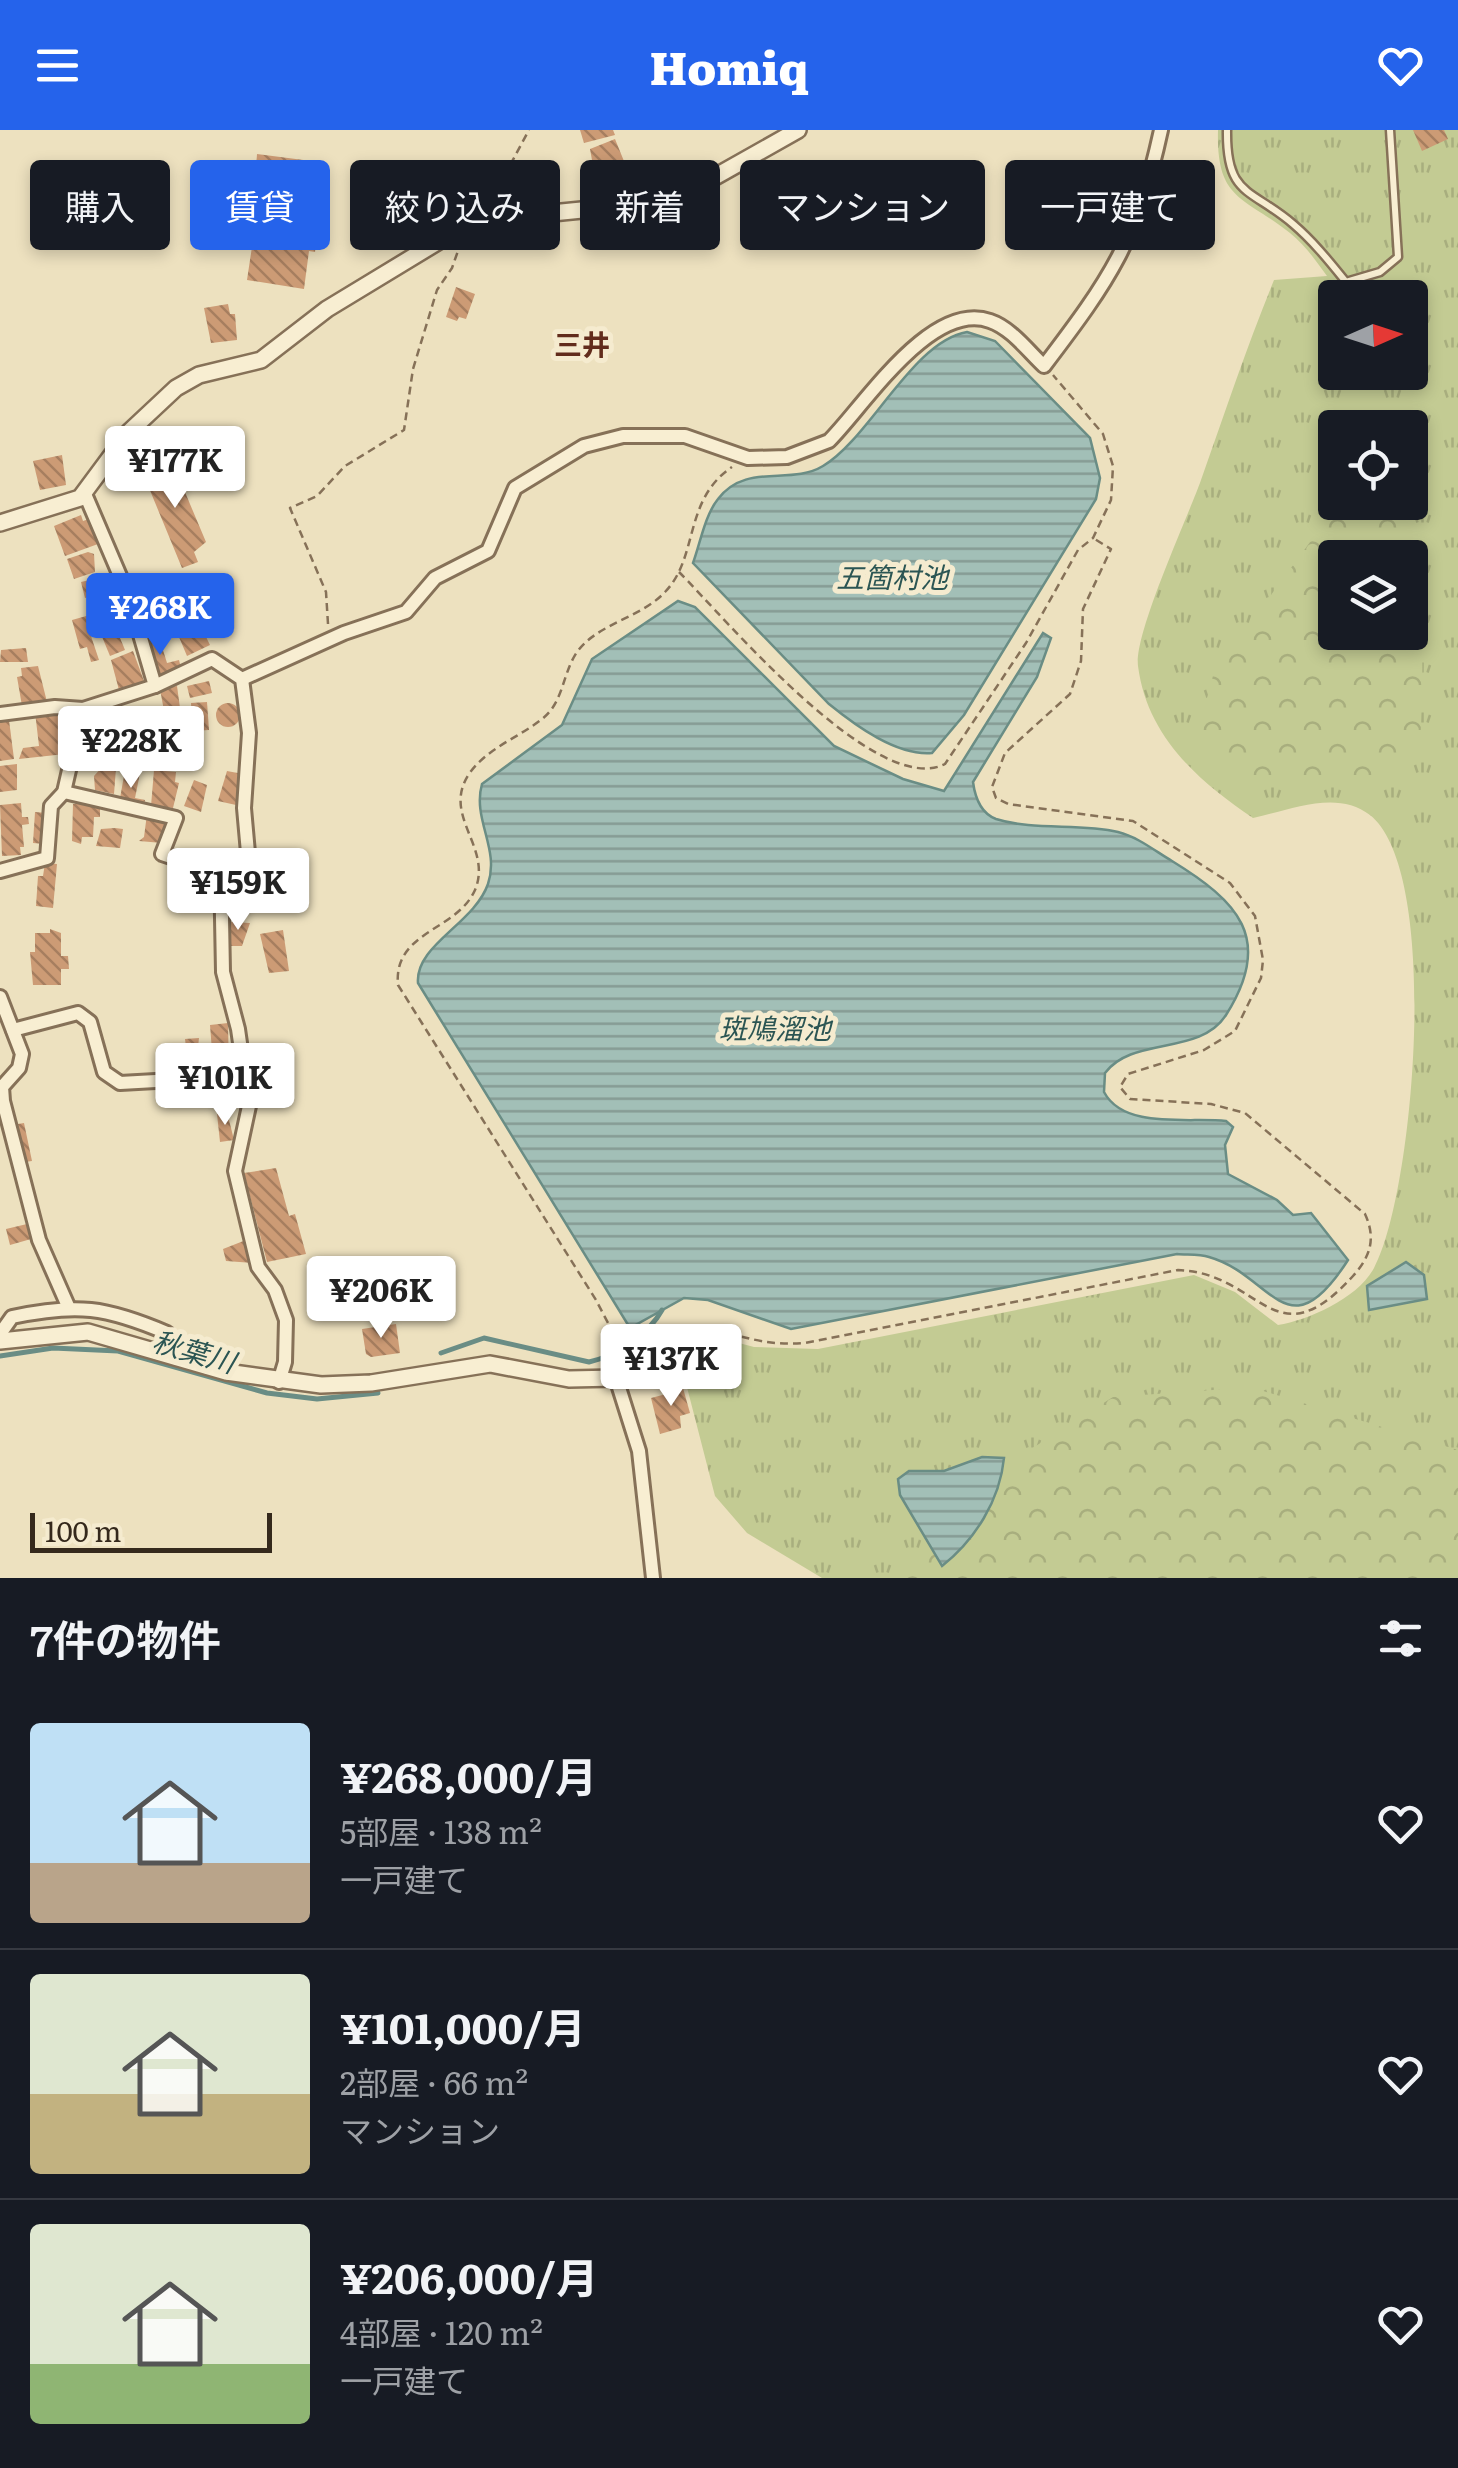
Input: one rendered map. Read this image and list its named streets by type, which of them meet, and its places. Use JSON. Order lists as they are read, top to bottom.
{
  "districts": ["三井"],
  "water": ["五箇村池", "斑鳩溜池", "秋葉川"],
  "scale_bar": "100 m",
  "north": "right",
  "page": {
    "header": "Homiq",
    "chip": [
      "購入",
      "賃貸",
      "絞り込み",
      "新着",
      "マンション",
      "一戸建て"
    ],
    "price": [
      "¥177K",
      "¥268K",
      "¥228K",
      "¥159K",
      "¥101K",
      "¥206K",
      "¥137K"
    ],
    "scale": "100 m",
    "heading": "7件の物件",
    "list": [
      {
        "name": "¥268,000/月",
        "note": "5部屋 · 138 m² · 一戸建て"
      },
      {
        "name": "¥101,000/月",
        "note": "2部屋 · 66 m² · マンション"
      },
      {
        "name": "¥206,000/月",
        "note": "4部屋 · 120 m² · 一戸建て"
      }
    ]
  }
}
